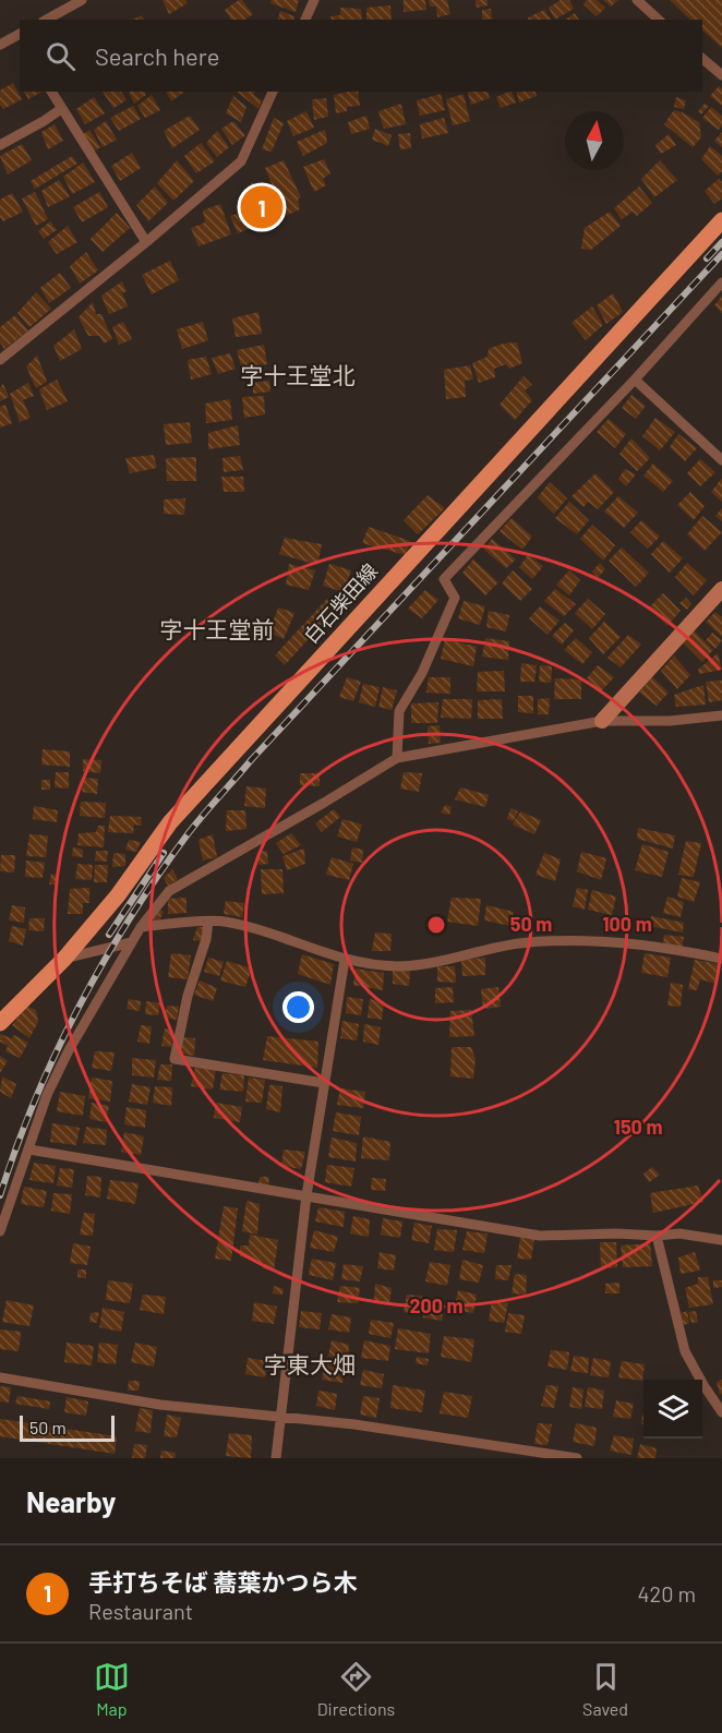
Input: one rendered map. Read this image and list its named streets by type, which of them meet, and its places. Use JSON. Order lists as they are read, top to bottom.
{
  "streets": {
    "main road": ["白石柴田線"]
  },
  "districts": ["字十王堂北", "字十王堂前", "字東大畑"],
  "scale_bar": "50 m",
  "north": "top",
  "page": {
    "search": "Search here",
    "pins": "1",
    "scale": "50 m",
    "heading": "Nearby",
    "list": [
      {
        "mark": "1",
        "name": "手打ちそば 蕎葉かつら木",
        "note": "Restaurant",
        "value": "420 m"
      }
    ],
    "nav": ["Map", "Directions", "Saved"]
  },
  "rings": [
    "50 m",
    "100 m",
    "150 m",
    "200 m"
  ]
}
